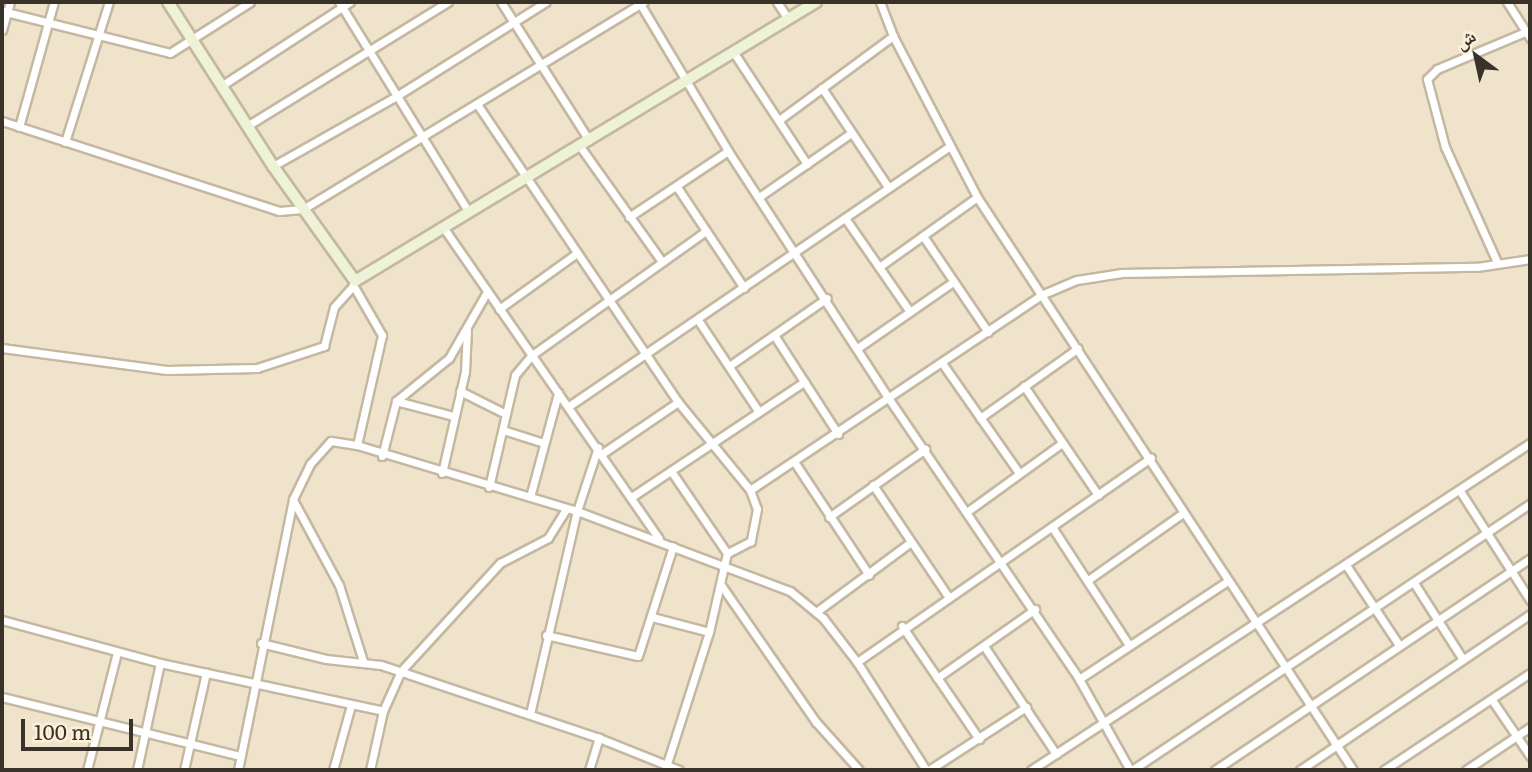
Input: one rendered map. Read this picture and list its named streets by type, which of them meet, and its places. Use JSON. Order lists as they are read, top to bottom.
{
  "scale_bar": "100 m",
  "north": "top left"
}
